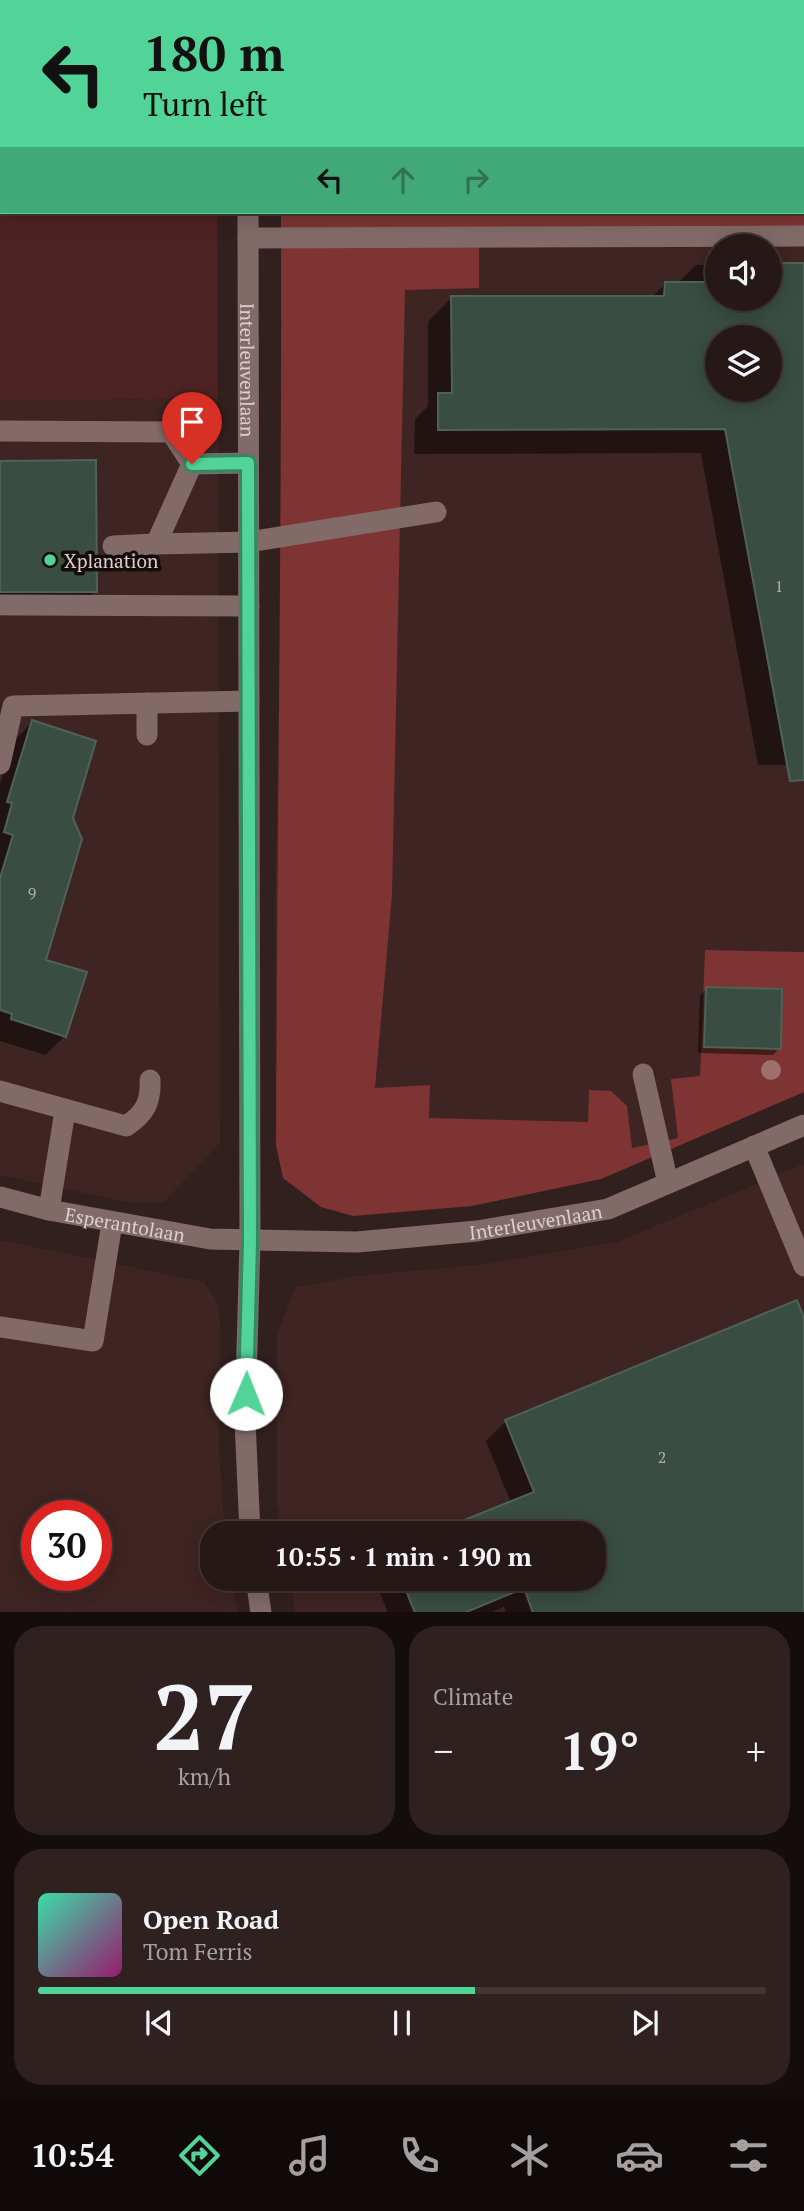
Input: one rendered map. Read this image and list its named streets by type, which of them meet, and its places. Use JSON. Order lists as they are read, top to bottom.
{
  "streets": {
    "street": ["Interleuvenlaan", "Esperantolaan"]
  },
  "crossings": [
    ["Interleuvenlaan", "Esperantolaan"]
  ],
  "places": ["Xplanation"],
  "house_numbers": ["1", "9", "2"],
  "page": {
    "turn": ["180 m", "Turn left"],
    "limit": "30",
    "trip": "10:55 · 1 min · 190 m",
    "tile": [
      ["27", "km/h"],
      "Climate"
    ],
    "heat": ["−", "19°", "+"],
    "song": ["Open Road", "Tom Ferris"],
    "tabs": "10:54"
  }
}
